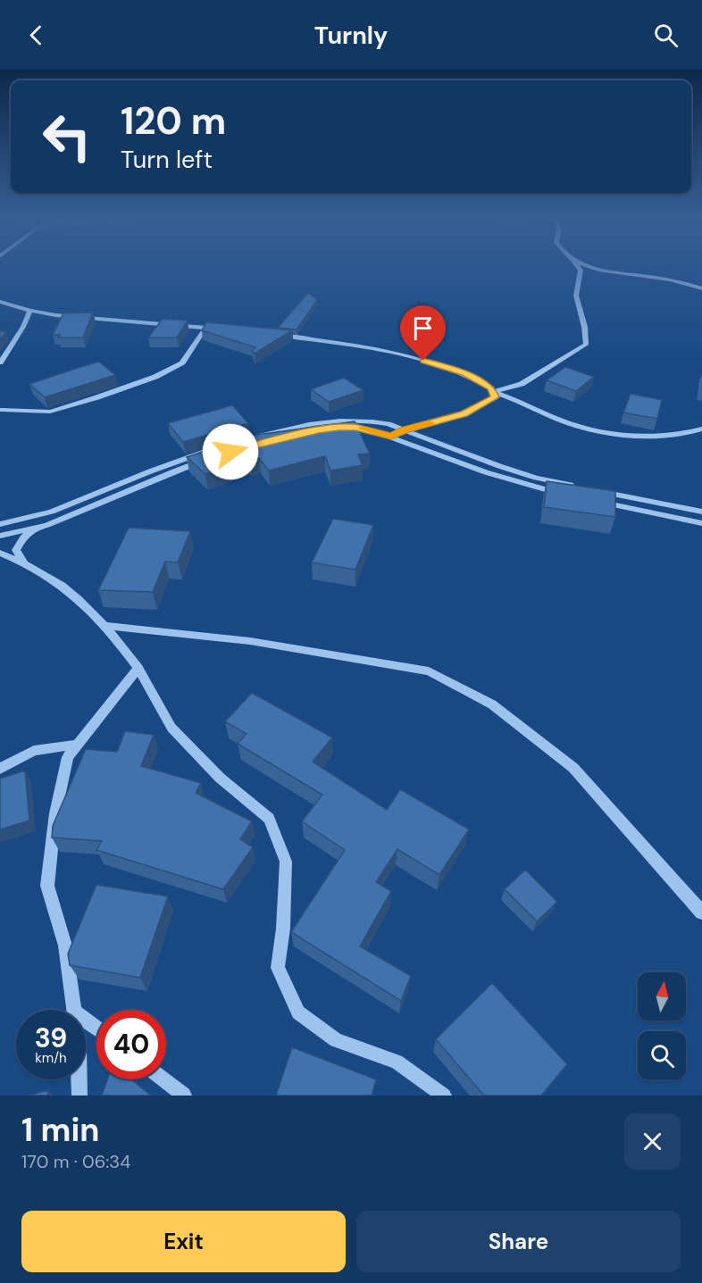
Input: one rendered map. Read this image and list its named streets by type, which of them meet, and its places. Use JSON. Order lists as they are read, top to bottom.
{
  "north": "top",
  "page": {
    "header": "Turnly",
    "turn": ["120 m", "Turn left"],
    "speed": "39 km/h",
    "limit": "40",
    "heading": ["1 min", "170 m · 06:34"],
    "buttons": ["Exit", "Share"]
  }
}
